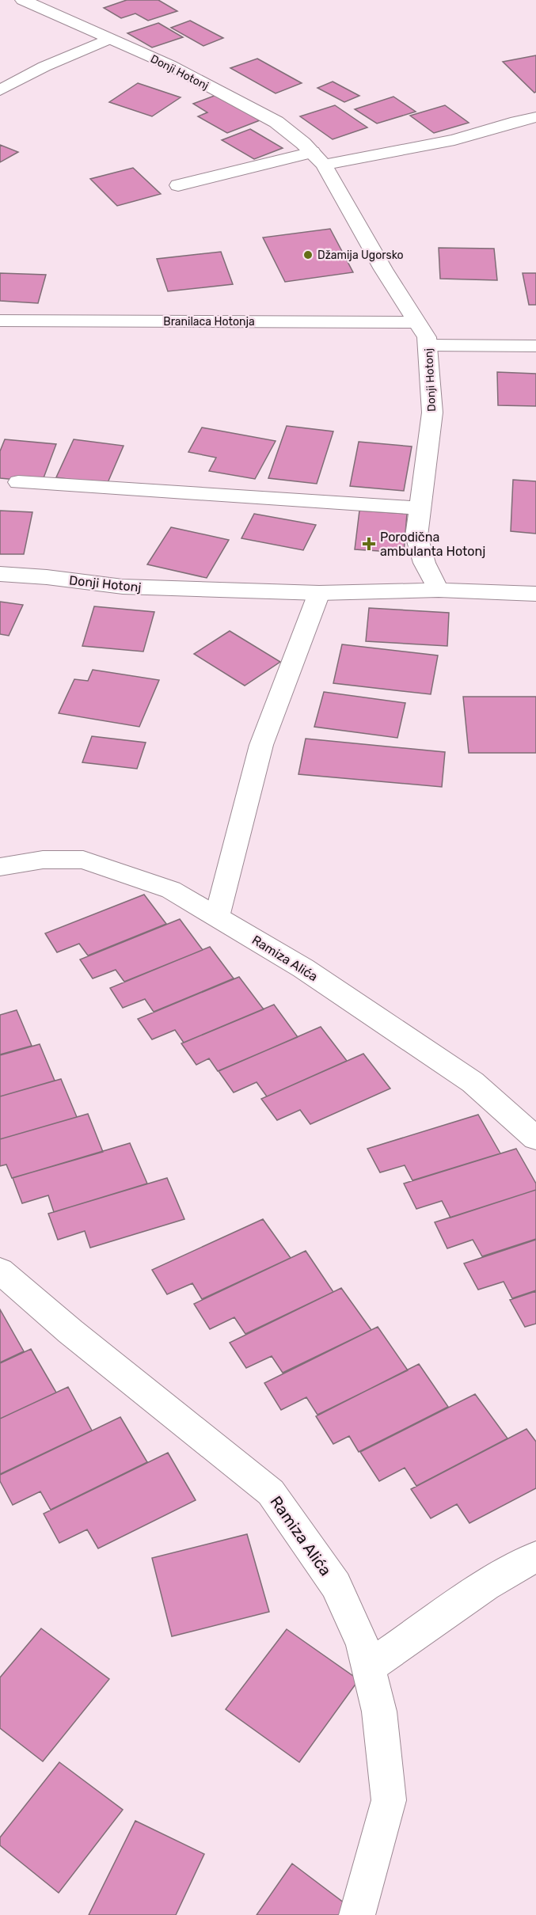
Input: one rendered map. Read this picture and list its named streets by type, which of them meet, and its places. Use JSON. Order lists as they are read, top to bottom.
{
  "streets": {
    "street": ["Donji Hotonj", "Branilaca Hotonja", "Ramiza Alića"]
  },
  "crossings": [
    ["Donji Hotonj", "Branilaca Hotonja"]
  ],
  "places": {
    "other": ["Džamija Ugorsko"],
    "health": ["Porodična ambulanta Hotonj"]
  }
}
